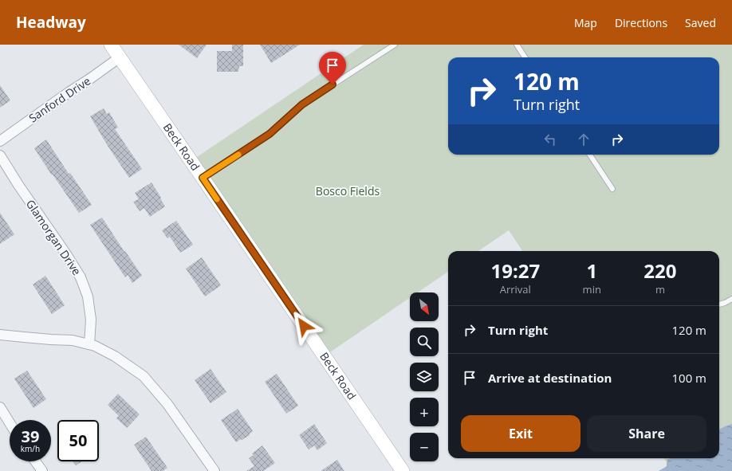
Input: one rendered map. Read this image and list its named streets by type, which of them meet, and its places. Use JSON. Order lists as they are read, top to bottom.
{
  "streets": {
    "main road": ["Beck Road"],
    "street": ["Sanford Drive", "Glamorgan Drive"]
  },
  "crossings": [
    ["Sanford Drive", "Beck Road"]
  ],
  "parks": ["Bosco Fields"],
  "north": "bottom right",
  "page": {
    "header": "Headway",
    "nav": ["Map", "Directions", "Saved"],
    "turn": ["120 m", "Turn right"],
    "eta": [
      "19:27",
      "Arrival",
      "1",
      "min",
      "220",
      "m"
    ],
    "map_buttons": ["+", "−"],
    "list": [
      {
        "name": "Turn right",
        "value": "120 m"
      },
      {
        "name": "Arrive at destination",
        "value": "100 m"
      }
    ],
    "buttons": ["Exit", "Share"],
    "speed": "39 km/h",
    "limit": "50"
  }
}
